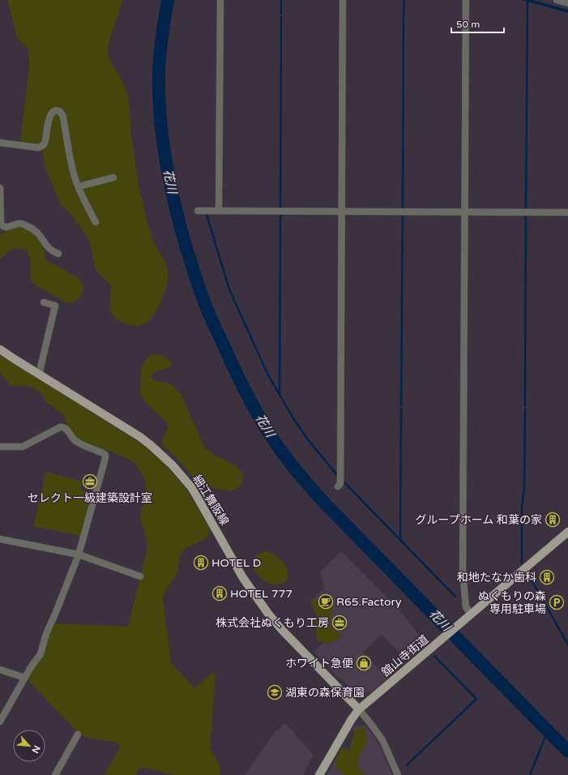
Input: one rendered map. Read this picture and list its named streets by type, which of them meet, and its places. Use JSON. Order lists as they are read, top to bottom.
{
  "streets": {
    "main road": ["細江舞阪線", "舘山寺街道"]
  },
  "crossings": [
    ["細江舞阪線", "舘山寺街道"]
  ],
  "water": ["花川"],
  "places": {
    "office": ["セレクト一級建築設計室", "株式会社ぬくもり工房"],
    "building": [
      "グループホーム 和葉の家",
      "HOTEL D",
      "和地たなか歯科",
      "HOTEL 777"
    ],
    "cafe": ["R65.Factory"],
    "parking": ["ぬくもりの森 専用駐車場"],
    "shop": ["ホワイト急便"],
    "school or university": ["湖東の森保育園"]
  },
  "scale_bar": "50 m",
  "north": "bottom right"
}
